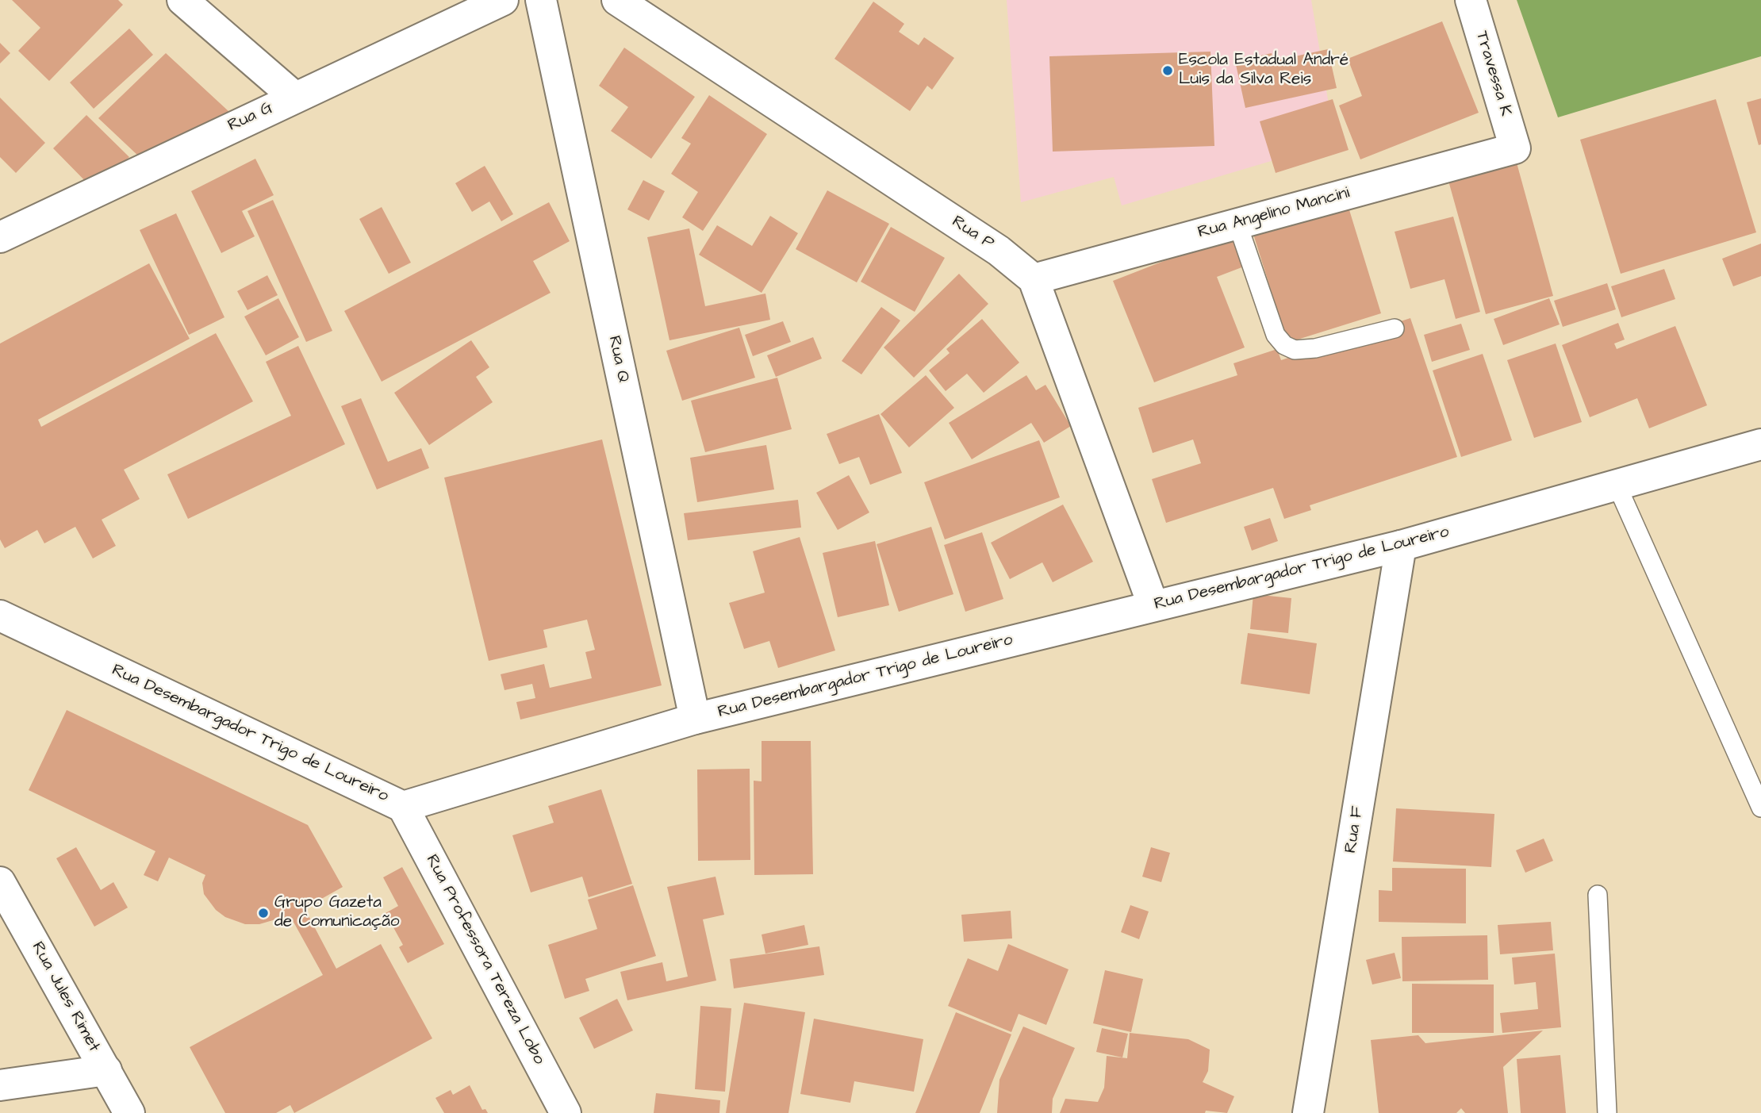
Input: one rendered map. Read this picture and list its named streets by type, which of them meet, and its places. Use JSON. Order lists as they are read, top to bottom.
{
  "streets": {
    "street": [
      "Travessa K",
      "Rua G",
      "Rua Angelino Mancini",
      "Rua P",
      "Rua Q",
      "Rua Desembargador Trigo de Loureiro",
      "Rua F",
      "Rua Professora Tereza Lobo",
      "Rua Jules Rimet"
    ]
  },
  "crossings": [
    ["Travessa K", "Rua Angelino Mancini"],
    ["Rua Angelino Mancini", "Rua P"],
    ["Rua Q", "Rua Desembargador Trigo de Loureiro"],
    ["Rua Desembargador Trigo de Loureiro", "Rua F"],
    ["Rua Desembargador Trigo de Loureiro", "Rua Professora Tereza Lobo"]
  ],
  "places": ["Escola Estadual André Luis da Silva Reis", "Grupo Gazeta de Comunicação"]
}
